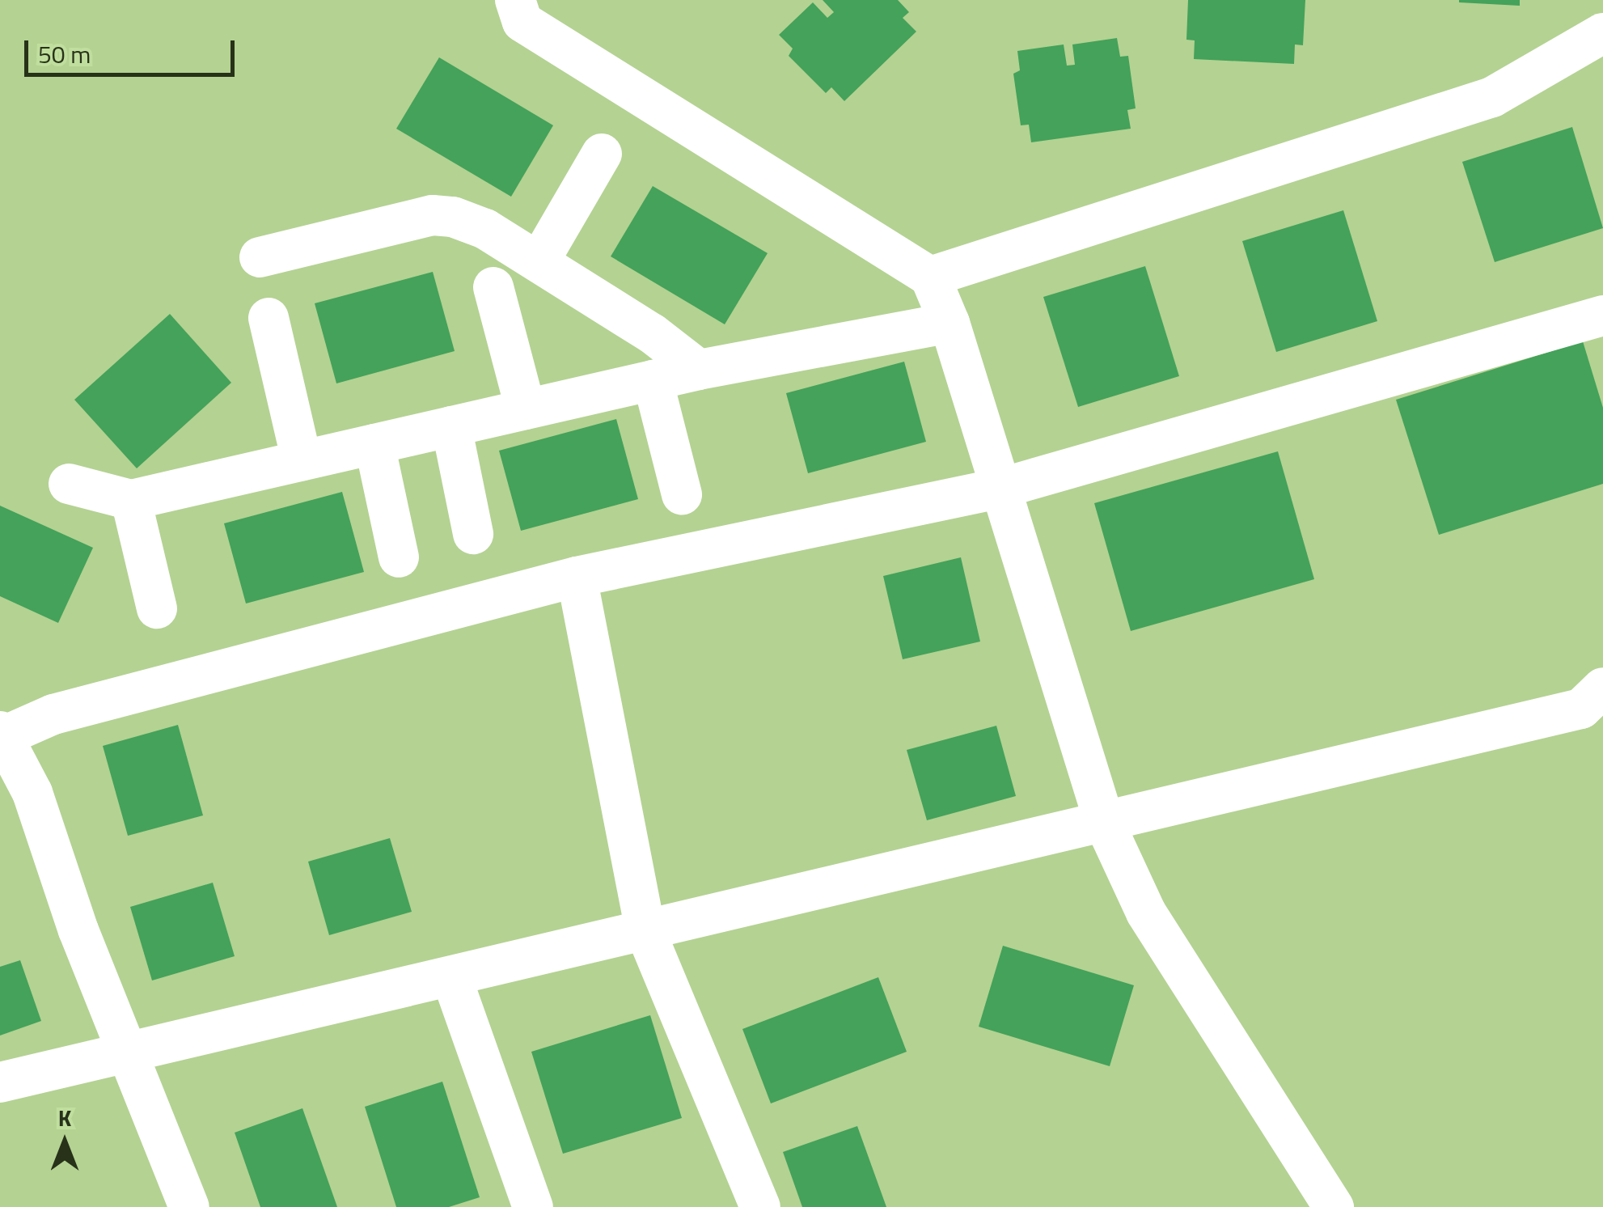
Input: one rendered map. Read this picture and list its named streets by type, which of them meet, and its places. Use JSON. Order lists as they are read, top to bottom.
{
  "scale_bar": "50 m",
  "north": "top"
}
